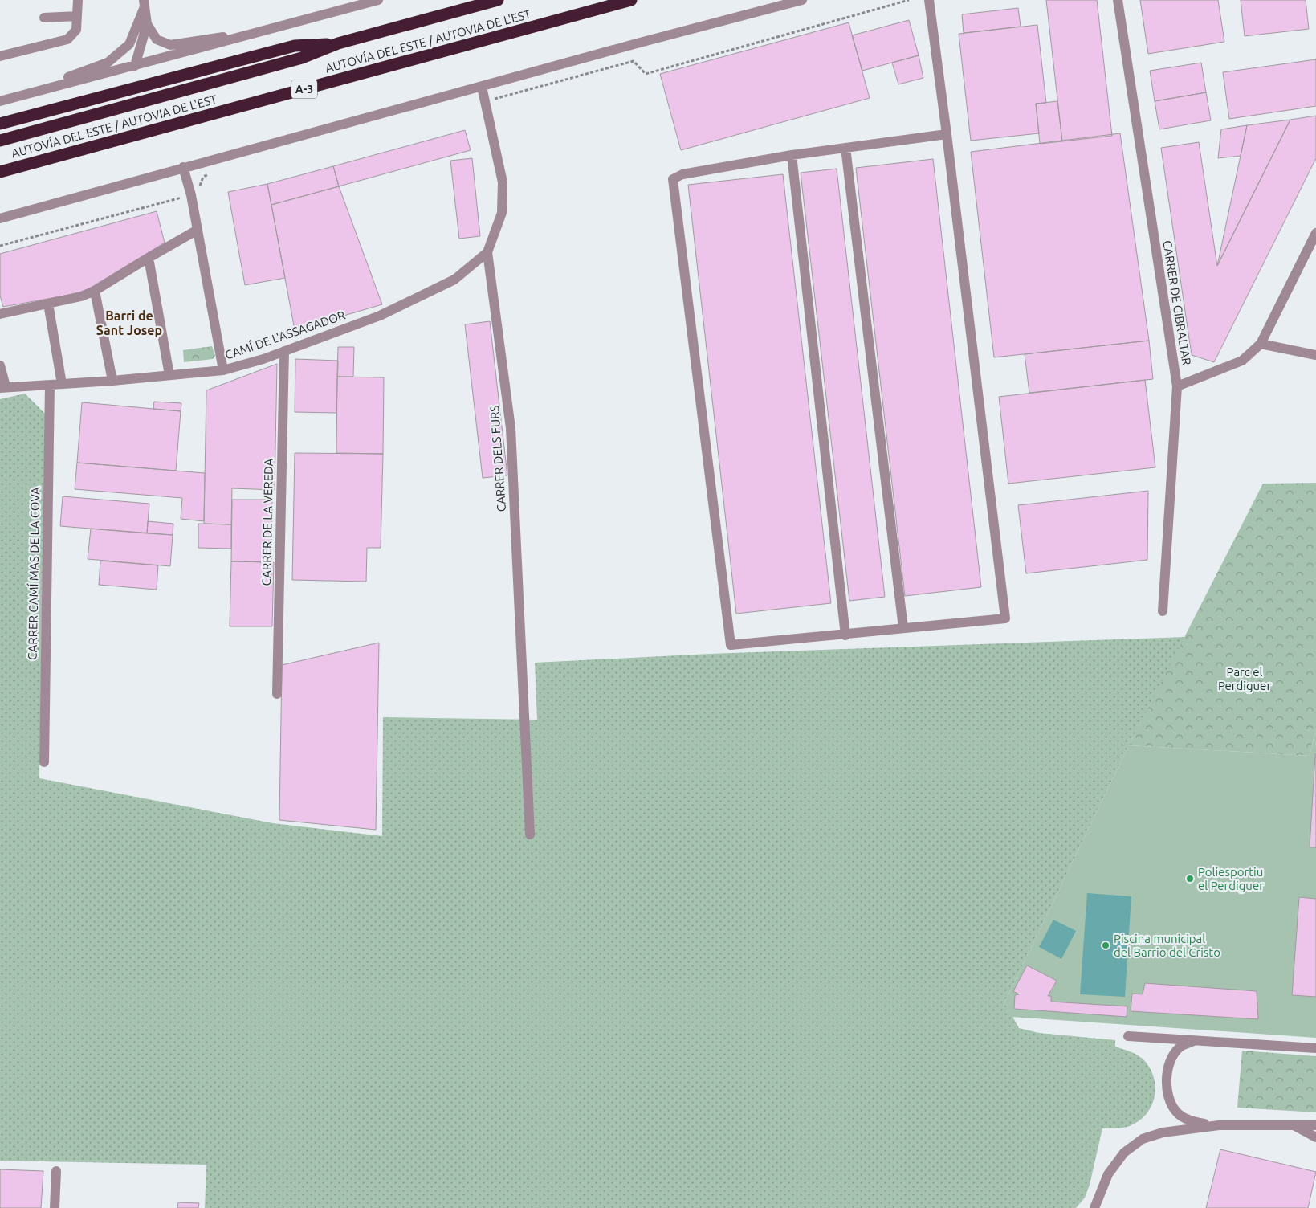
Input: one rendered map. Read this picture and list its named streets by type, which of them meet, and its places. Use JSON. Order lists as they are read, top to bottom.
{
  "streets": {
    "highway": ["AUTOVÍA DEL ESTE / AUTOVIA DE L'EST", "A-3"],
    "street": [
      "CARRER DE GIBRALTAR",
      "CAMÍ DE L'ASSAGADOR",
      "CARRER DELS FURS",
      "CARRER DE LA VEREDA",
      "CARRER CAMÍ MAS DE LA COVA"
    ]
  },
  "crossings": [
    ["CAMÍ DE L'ASSAGADOR", "CARRER DELS FURS"],
    ["CAMÍ DE L'ASSAGADOR", "CARRER DE LA VEREDA"],
    ["CAMÍ DE L'ASSAGADOR", "CARRER CAMÍ MAS DE LA COVA"]
  ],
  "districts": ["Barri de Sant Josep"],
  "parks": ["Parc el Perdiguer"],
  "places": ["Poliesportiu el Perdiguer", "Piscina municipal del Barrio del Cristo"]
}
